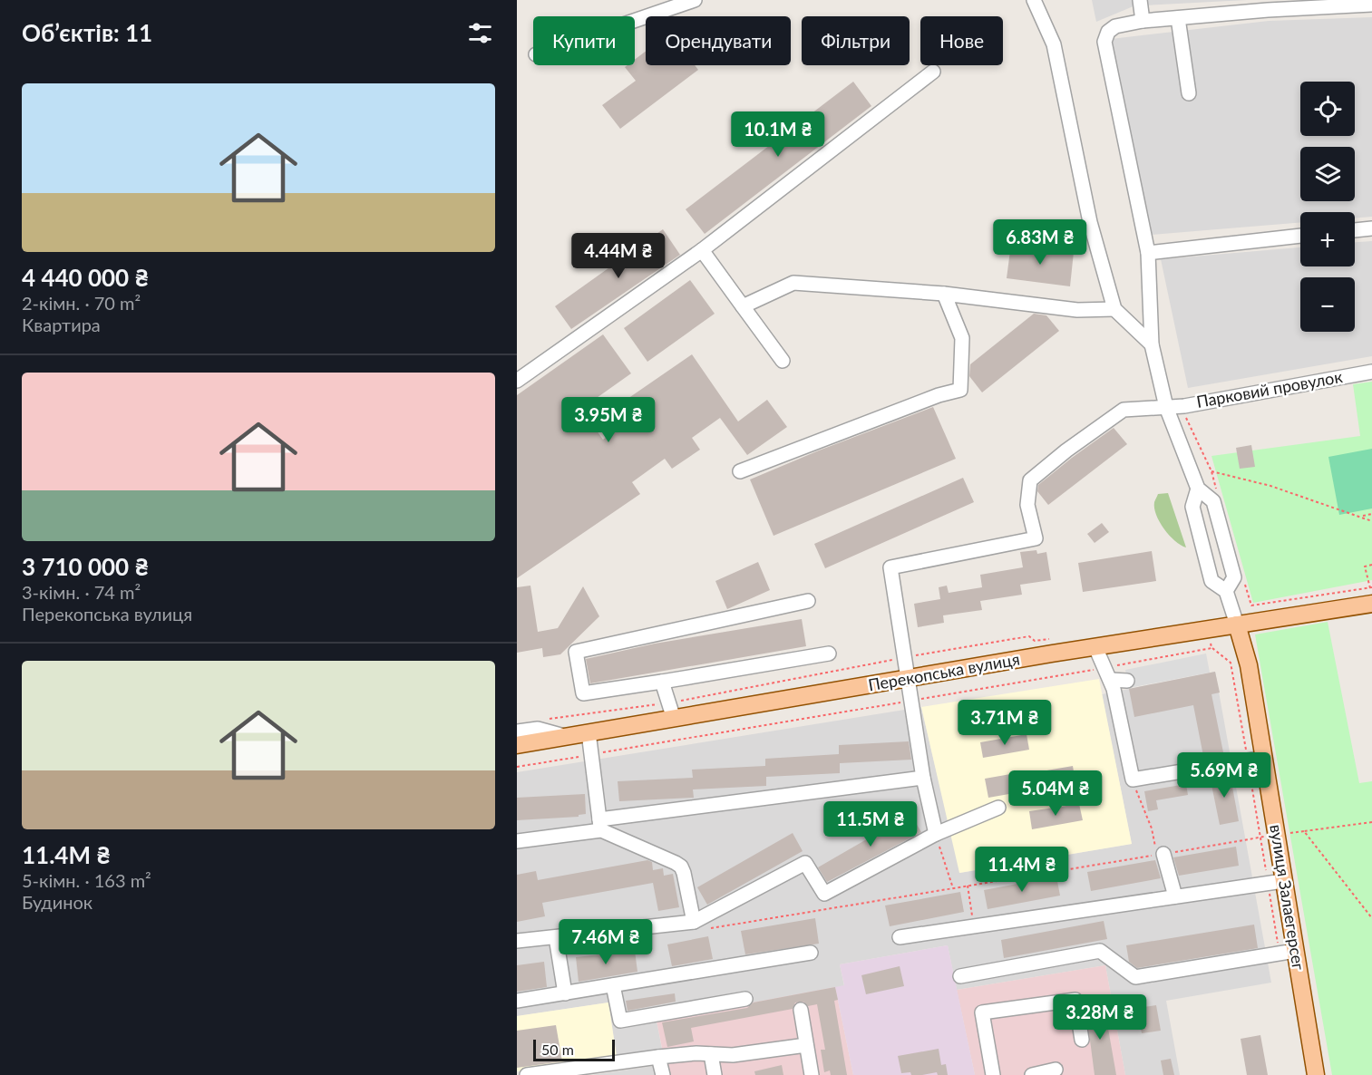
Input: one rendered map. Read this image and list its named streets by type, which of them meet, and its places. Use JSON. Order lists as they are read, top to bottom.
{
  "streets": {
    "main road": ["Перекопська вулиця", "вулиця Залаегерсег"],
    "street": ["Парковий провулок"]
  },
  "crossings": [
    ["Перекопська вулиця", "вулиця Залаегерсег"]
  ],
  "scale_bar": "50 m",
  "page": {
    "heading": "Об’єктів: 11",
    "chip": [
      "Купити",
      "Орендувати",
      "Фільтри",
      "Нове"
    ],
    "list": [
      {
        "name": "4 440 000 ₴",
        "note": "2-кімн. · 70 m² · Квартира"
      },
      {
        "name": "3 710 000 ₴",
        "note": "3-кімн. · 74 m² · Перекопська вулиця"
      },
      {
        "name": "11.4M ₴",
        "note": "5-кімн. · 163 m² · Будинок"
      }
    ],
    "map_buttons": ["+", "−"],
    "price": [
      "10.1M ₴",
      "6.83M ₴",
      "4.44M ₴",
      "3.95M ₴",
      "3.71M ₴",
      "5.69M ₴",
      "5.04M ₴",
      "11.5M ₴",
      "11.4M ₴",
      "7.46M ₴",
      "3.28M ₴"
    ],
    "scale": "50 m"
  }
}
